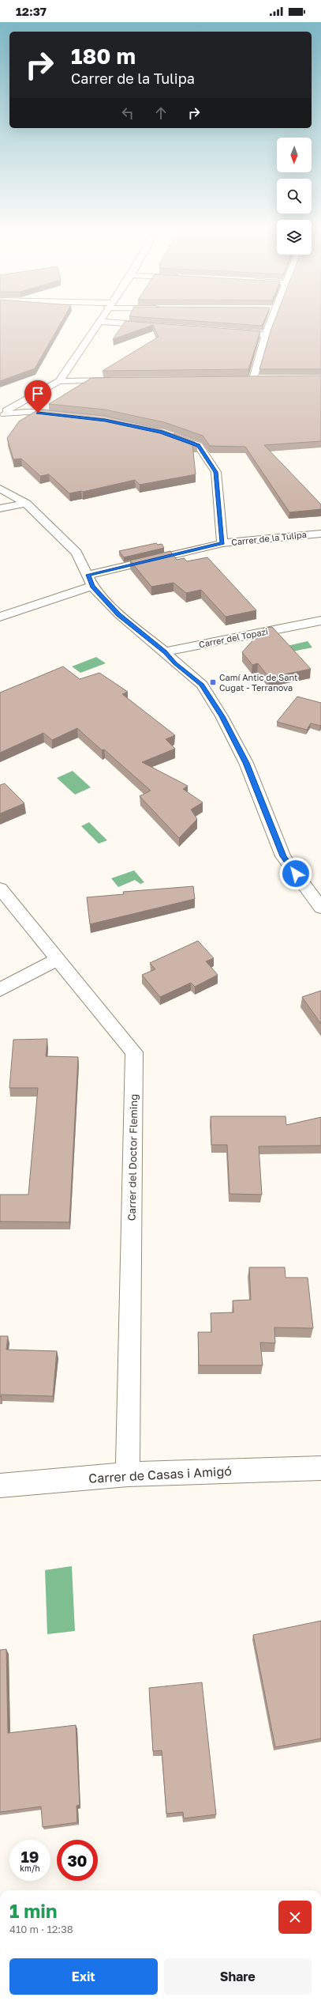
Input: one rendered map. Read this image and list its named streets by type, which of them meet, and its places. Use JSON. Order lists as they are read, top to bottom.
{
  "streets": {
    "street": [
      "Carrer de la Tulipa",
      "Carrer del Topazi",
      "Carrer del Doctor Fleming",
      "Carrer de Casas i Amigó"
    ]
  },
  "crossings": [
    ["Carrer del Doctor Fleming", "Carrer de Casas i Amigó"]
  ],
  "places": {
    "transit": ["Camí Antic de Sant Cugat - Terranova"]
  },
  "north": "bottom",
  "page": {
    "status": "12:37",
    "turn": ["180 m", "Carrer de la Tulipa"],
    "speed": "19 km/h",
    "limit": "30",
    "heading": ["1 min", "410 m · 12:38"],
    "buttons": ["Exit", "Share"]
  }
}
